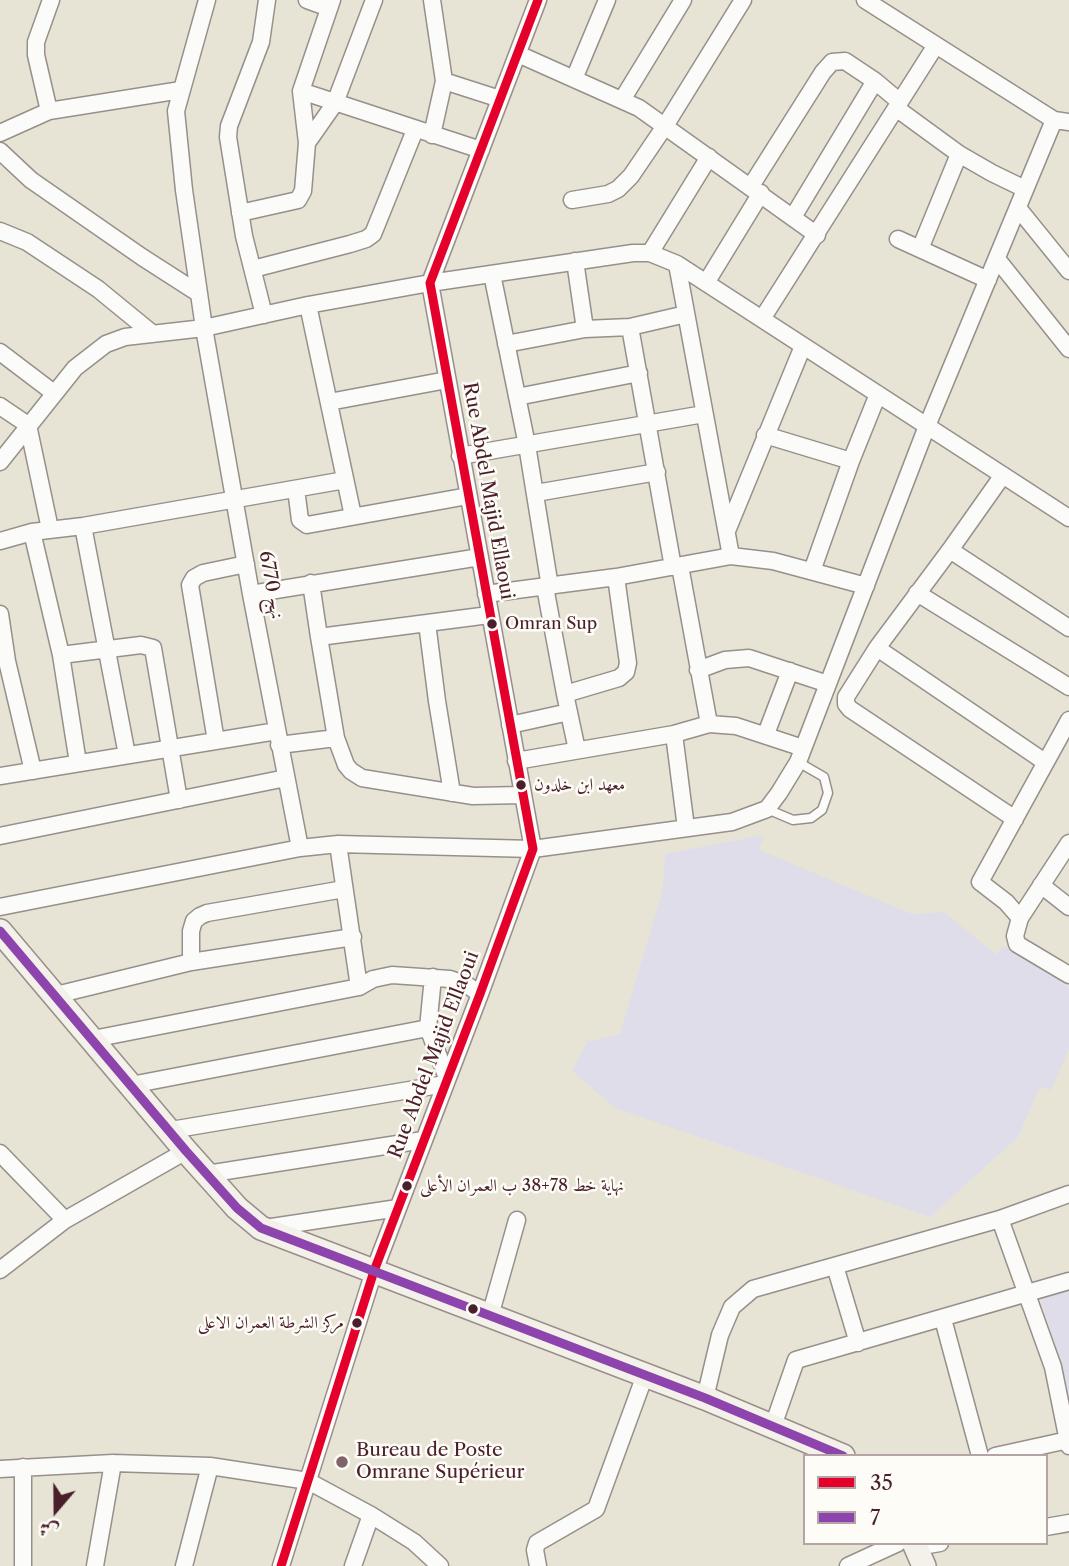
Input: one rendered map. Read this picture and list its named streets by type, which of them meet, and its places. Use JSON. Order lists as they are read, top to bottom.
{
  "streets": {
    "street": ["Rue Abdel Majid Ellaoui", "نهج 6770"]
  },
  "places": [
    "Omran Sup",
    "معهد ابن خلدون",
    "نهاية خط 78+38 ب العمران الأعلى",
    "مركز الشرطة العمران الاعلى",
    "Bureau de Poste Omrane Supérieur"
  ],
  "lines": ["transit line 35", "transit line 7"],
  "legend": ["35", "7"],
  "north": "bottom"
}
